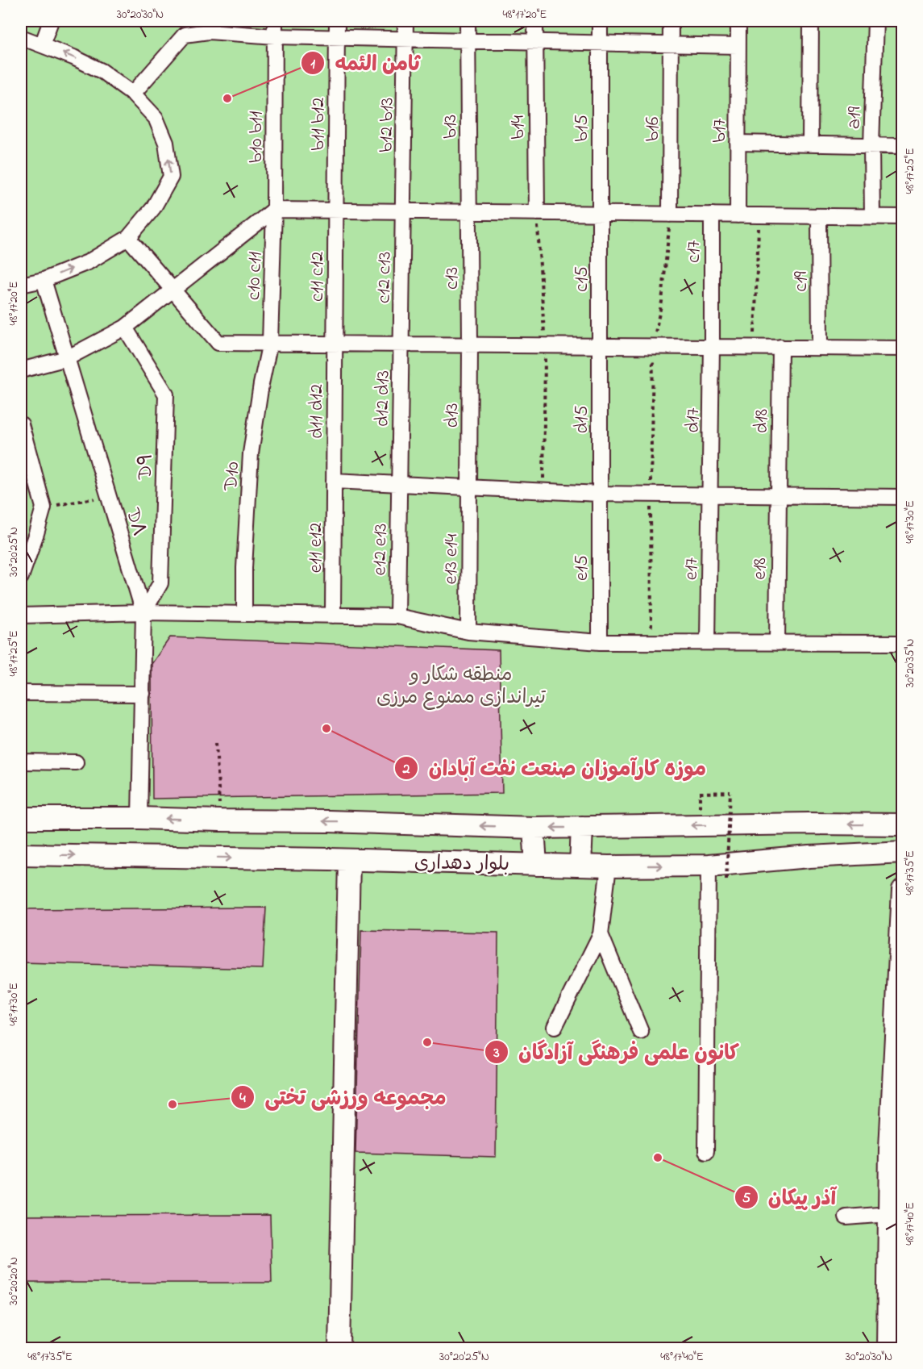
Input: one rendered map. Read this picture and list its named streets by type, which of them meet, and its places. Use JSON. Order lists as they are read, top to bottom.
{
  "streets": {
    "main road": ["بلوار دهداری"],
    "street": [
      "a19",
      "b11 b12",
      "b12 b13",
      "b13",
      "b14",
      "b15",
      "b16",
      "b17",
      "b10 b11",
      "c17",
      "c10 c11",
      "c11 c12",
      "c12 c13",
      "c13",
      "c15",
      "c19",
      "d12 d13",
      "d11 d12",
      "d13",
      "d15",
      "d17",
      "d18",
      "D۹",
      "D10",
      "D۸",
      "e11 e12",
      "e12 e13",
      "e13 e14",
      "e15",
      "e17",
      "e18"
    ]
  },
  "crossings": [
    ["b11 b12", "c11 c12"],
    ["b12 b13", "c12 c13"],
    ["b13", "c13"],
    ["b15", "c15"],
    ["b10 b11", "c10 c11"],
    ["c17", "d17"],
    ["c10 c11", "D10"],
    ["c11 c12", "d11 d12"],
    ["c12 c13", "d12 d13"],
    ["c13", "d13"],
    ["c15", "d15"],
    ["d12 d13", "e12 e13"],
    ["d11 d12", "e11 e12"],
    ["d13", "e13 e14"],
    ["d15", "e15"],
    ["d17", "e17"],
    ["d18", "e18"],
    ["D۹", "D۸"]
  ],
  "parks": ["منطقه شکار و تیراندازی ممنوع مرزی"],
  "places": [
    "ثامن الئمه",
    "موزه کارآموزان صنعت نفت آبادان",
    "کانون علمی فرهنگی آزادگان",
    "مجموعه ورزشی تختی",
    "آذر پیکان"
  ],
  "coordinates": [
    "30°20'30\"N",
    "48°17'20\"E",
    "48°17'25\"E",
    "48°17'30\"E",
    "30°20'25\"N",
    "30°20'35\"N",
    "48°17'35\"E",
    "48°17'40\"E",
    "30°20'20\"N"
  ]
}
